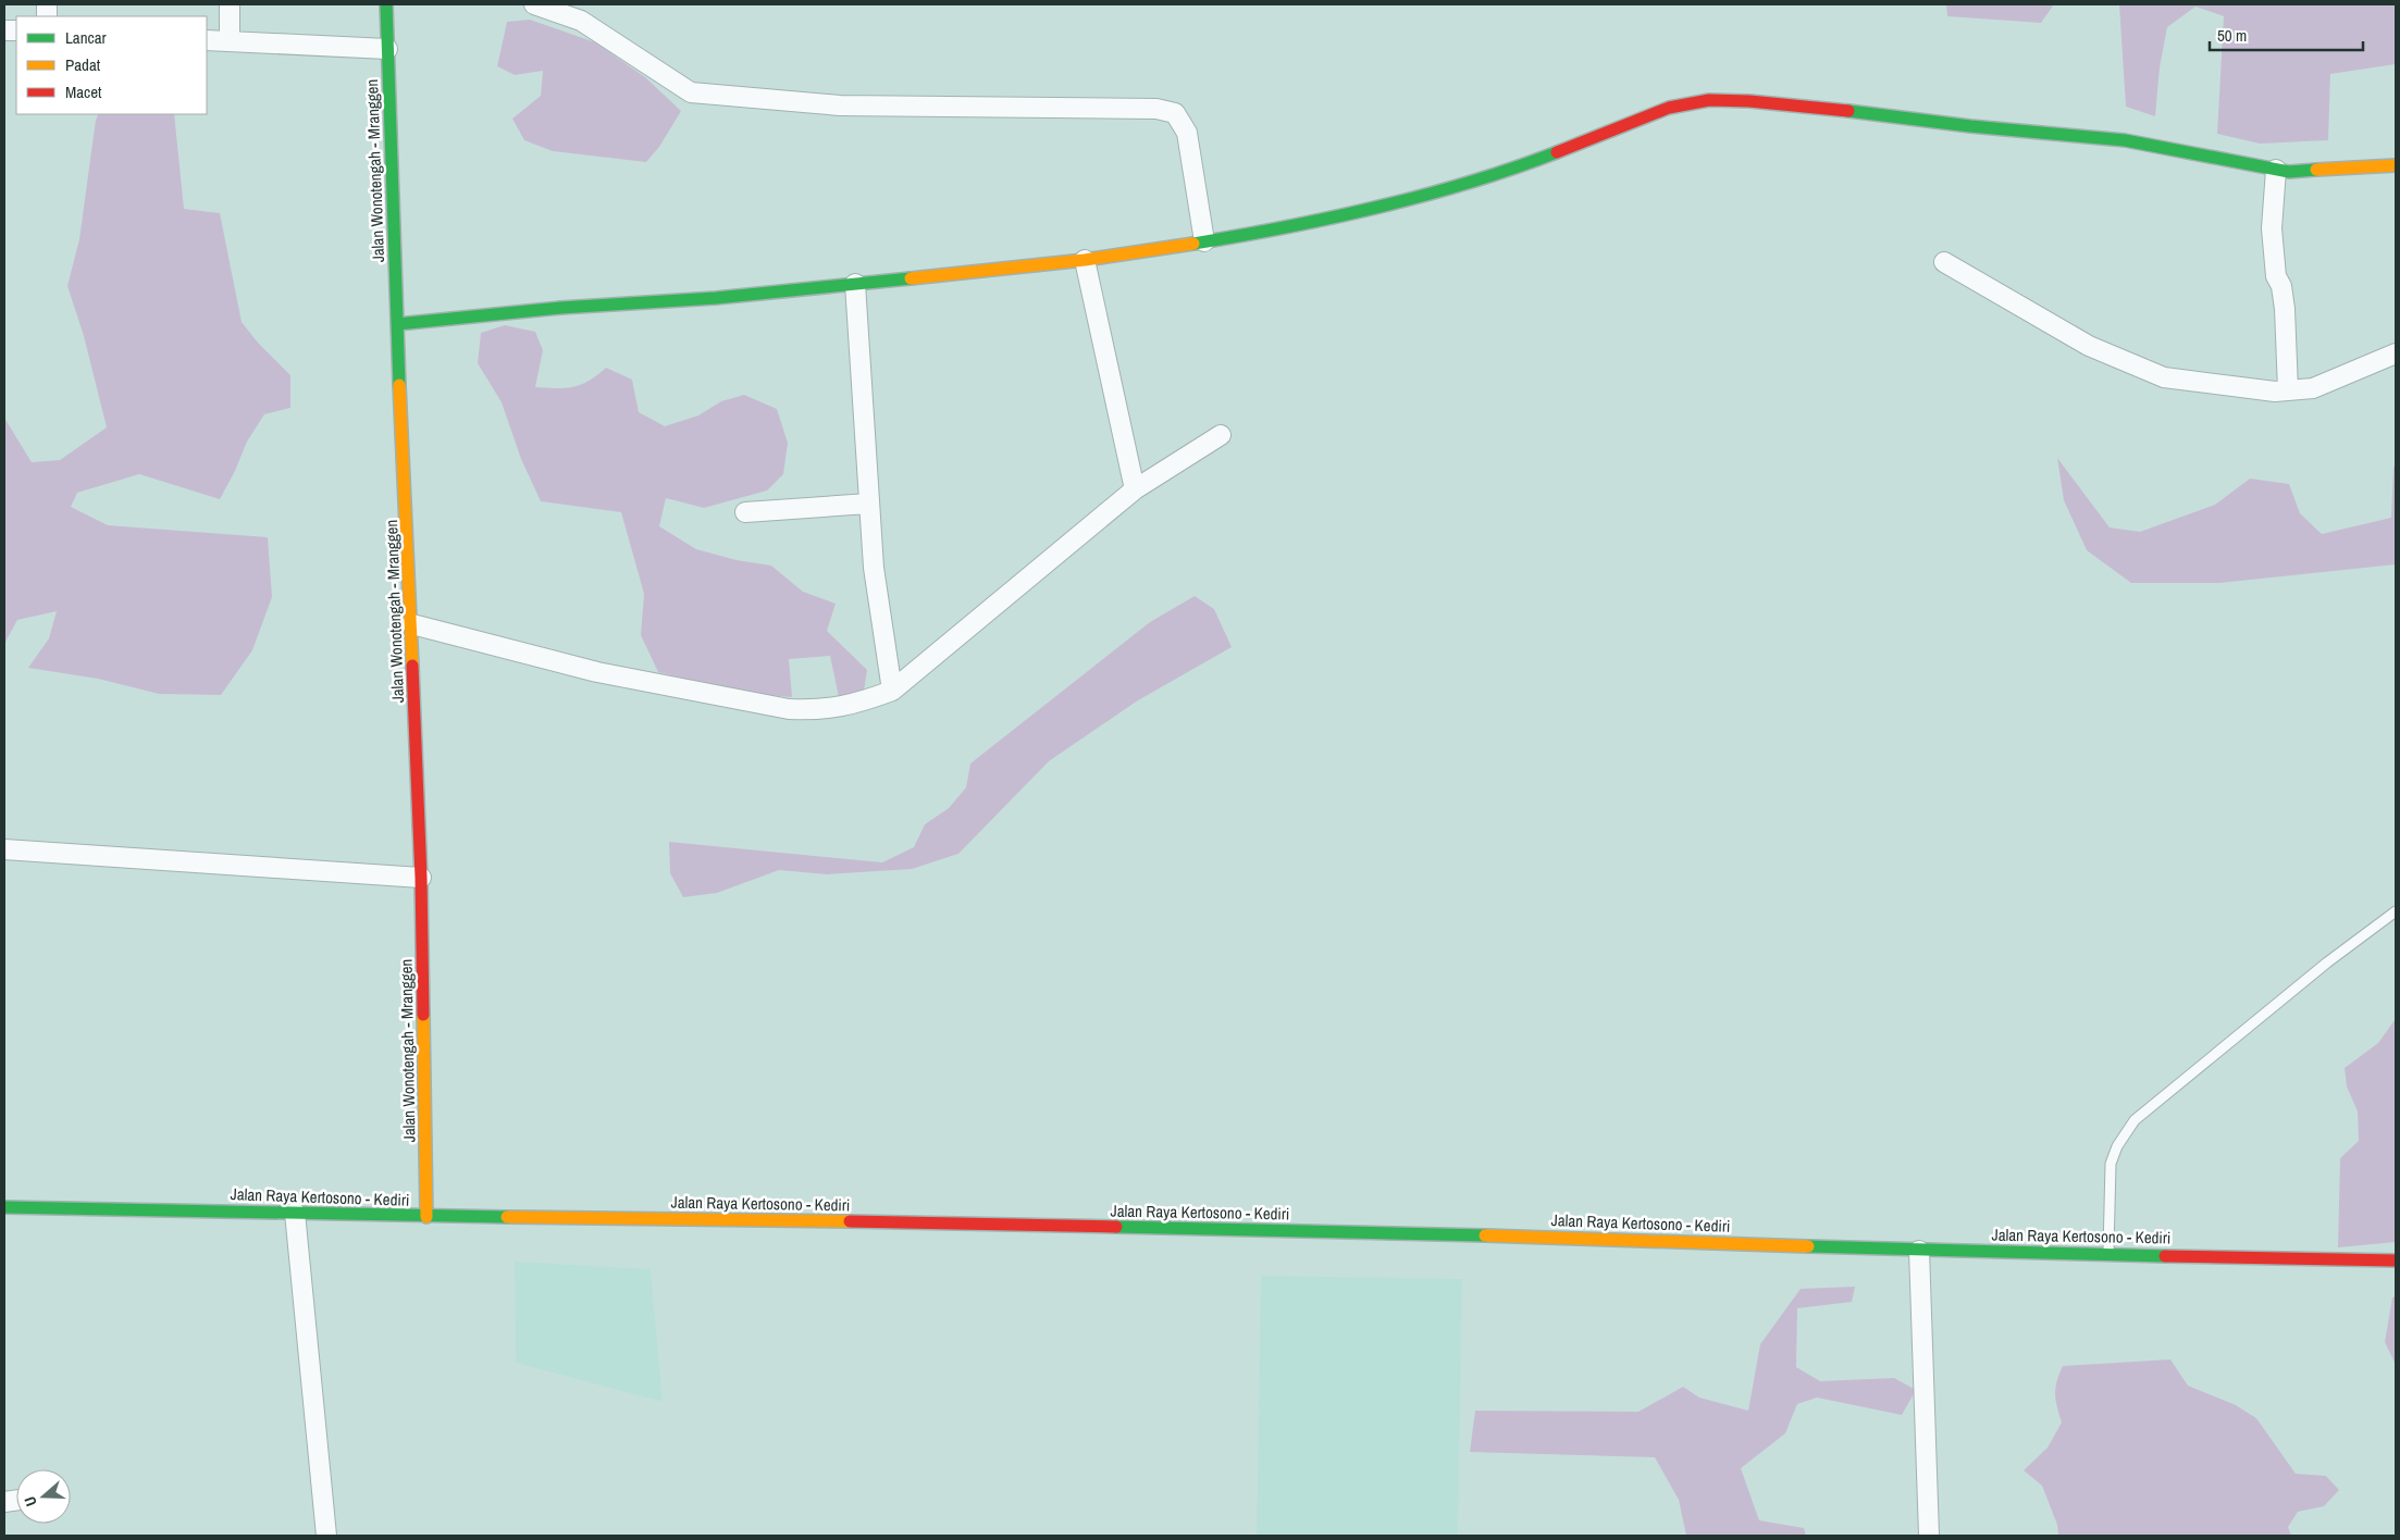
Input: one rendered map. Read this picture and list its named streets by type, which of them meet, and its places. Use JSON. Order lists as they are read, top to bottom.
{
  "streets": {
    "main road": ["Jalan Wonotengah - Mranggen", "Jalan Raya Kertosono - Kediri"]
  },
  "crossings": [
    ["Jalan Wonotengah - Mranggen", "Jalan Raya Kertosono - Kediri"]
  ],
  "legend": ["Lancar", "Padat", "Macet"],
  "scale_bar": "50 m",
  "north": "left"
}
